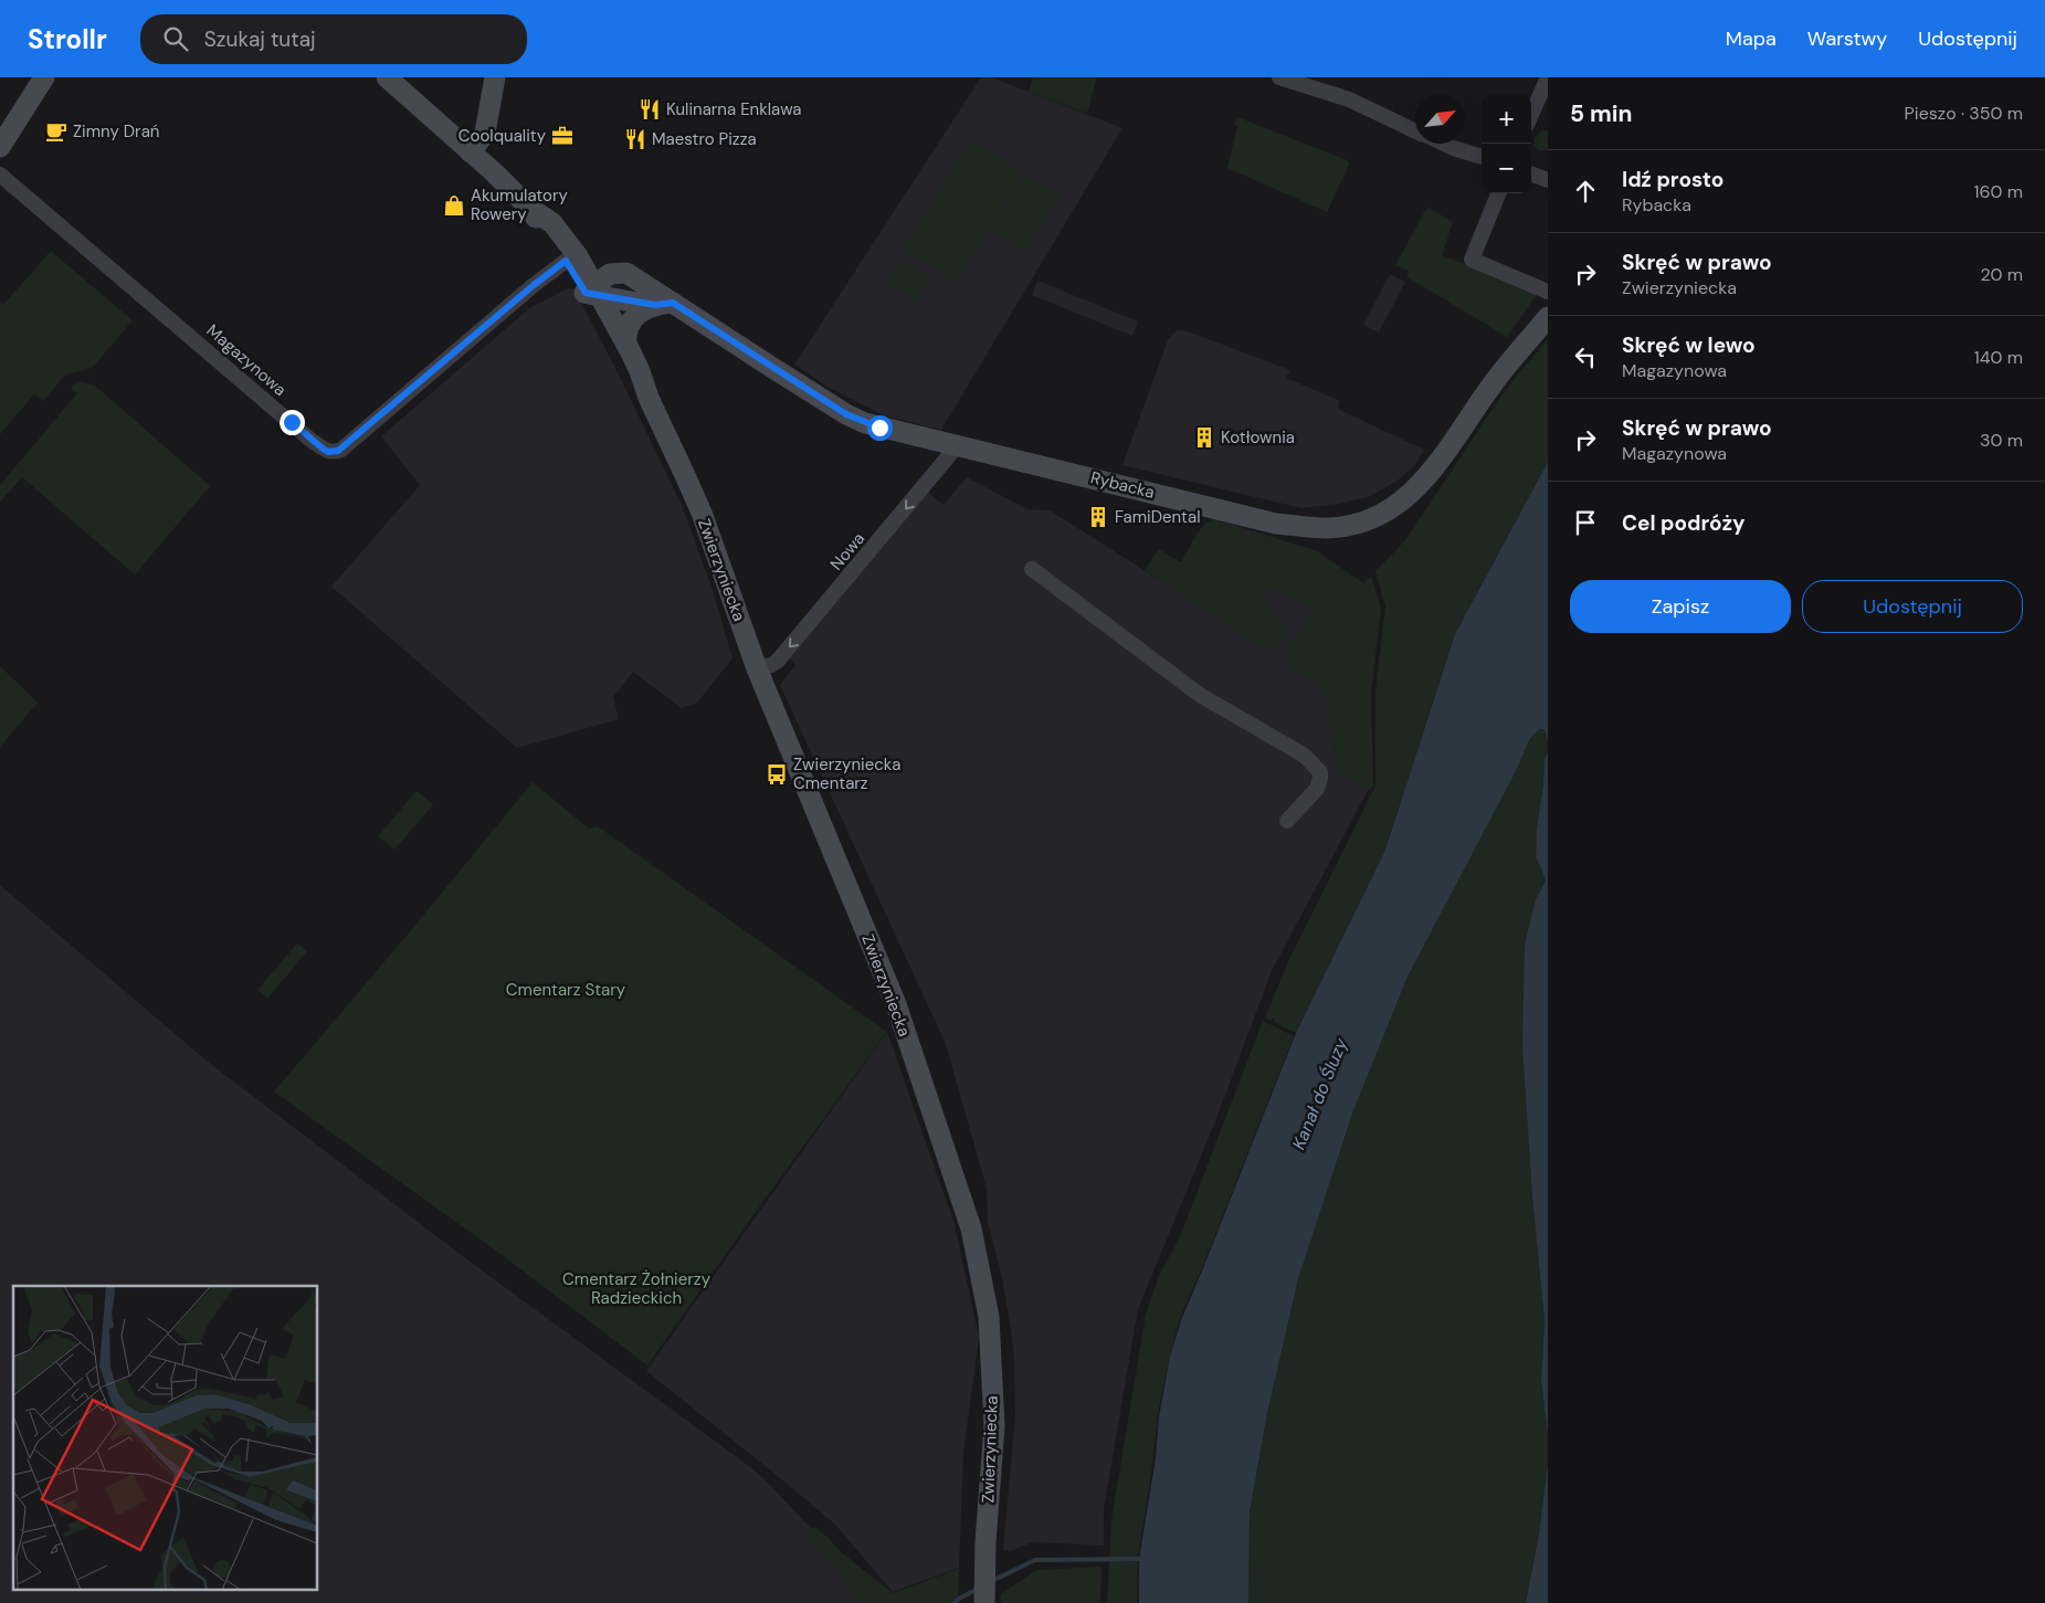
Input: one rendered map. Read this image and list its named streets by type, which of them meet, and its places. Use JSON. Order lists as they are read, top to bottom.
{
  "streets": {
    "street": [
      "Magazynowa",
      "Rybacka",
      "Nowa",
      "Zwierzyniecka"
    ]
  },
  "crossings": [
    ["Magazynowa", "Zwierzyniecka"],
    ["Rybacka", "Nowa"],
    ["Rybacka", "Zwierzyniecka"],
    ["Nowa", "Zwierzyniecka"]
  ],
  "one_way": ["Nowa"],
  "water": ["Kanał do Śluzy"],
  "parks": ["Cmentarz Stary", "Cmentarz Żołnierzy Radzieckich"],
  "places": {
    "restaurant": ["Kulinarna Enklawa", "Maestro Pizza"],
    "cafe": ["Zimny Drań"],
    "office": ["Coolquality"],
    "shop": ["Akumulatory Rowery"],
    "building": ["Kotłownia", "FamiDental"],
    "bus stop": ["Zwierzyniecka Cmentarz"]
  },
  "north": "top right",
  "page": {
    "header": "Strollr",
    "search": "Szukaj tutaj",
    "nav": ["Mapa", "Warstwy", "Udostępnij"],
    "heading": ["5 min", "Pieszo · 350 m"],
    "map_buttons": ["+", "−"],
    "list": [
      ["Idź prosto", "Rybacka", "160 m"],
      ["Skręć w prawo", "Zwierzyniecka", "20 m"],
      ["Skręć w lewo", "Magazynowa", "140 m"],
      ["Skręć w prawo", "Magazynowa", "30 m"],
      "Cel podróży"
    ],
    "buttons": ["Zapisz", "Udostępnij"]
  }
}
